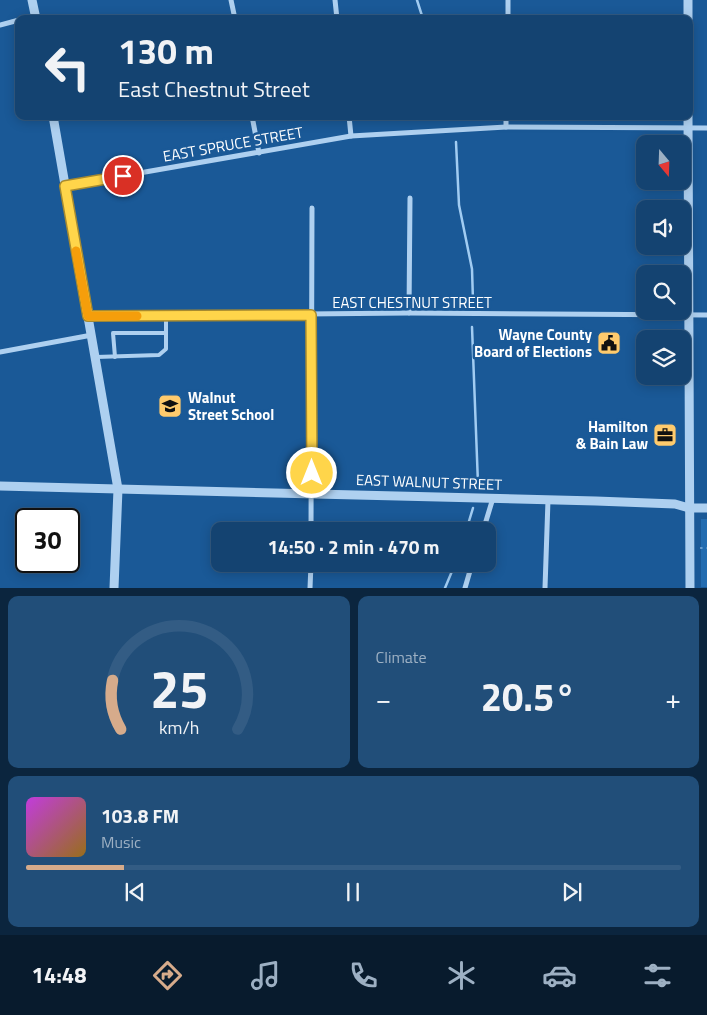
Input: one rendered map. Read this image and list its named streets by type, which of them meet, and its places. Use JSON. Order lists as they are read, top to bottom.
{
  "streets": {
    "street": ["EAST SPRUCE STREET", "EAST CHESTNUT STREET", "EAST WALNUT STREET"]
  },
  "places": {
    "public building": ["Wayne County Board of Elections"],
    "school or university": ["Walnut Street School"],
    "office": ["Hamilton & Bain Law"]
  },
  "north": "bottom",
  "page": {
    "turn": ["130 m", "East Chestnut Street"],
    "limit": "30",
    "trip": "14:50 · 2 min · 470 m",
    "tile": "Climate",
    "heat": ["−", "20.5°", "+"],
    "song": ["103.8 FM", "Music"],
    "tabs": "14:48",
    "gauge": ["25", "km/h"]
  }
}
